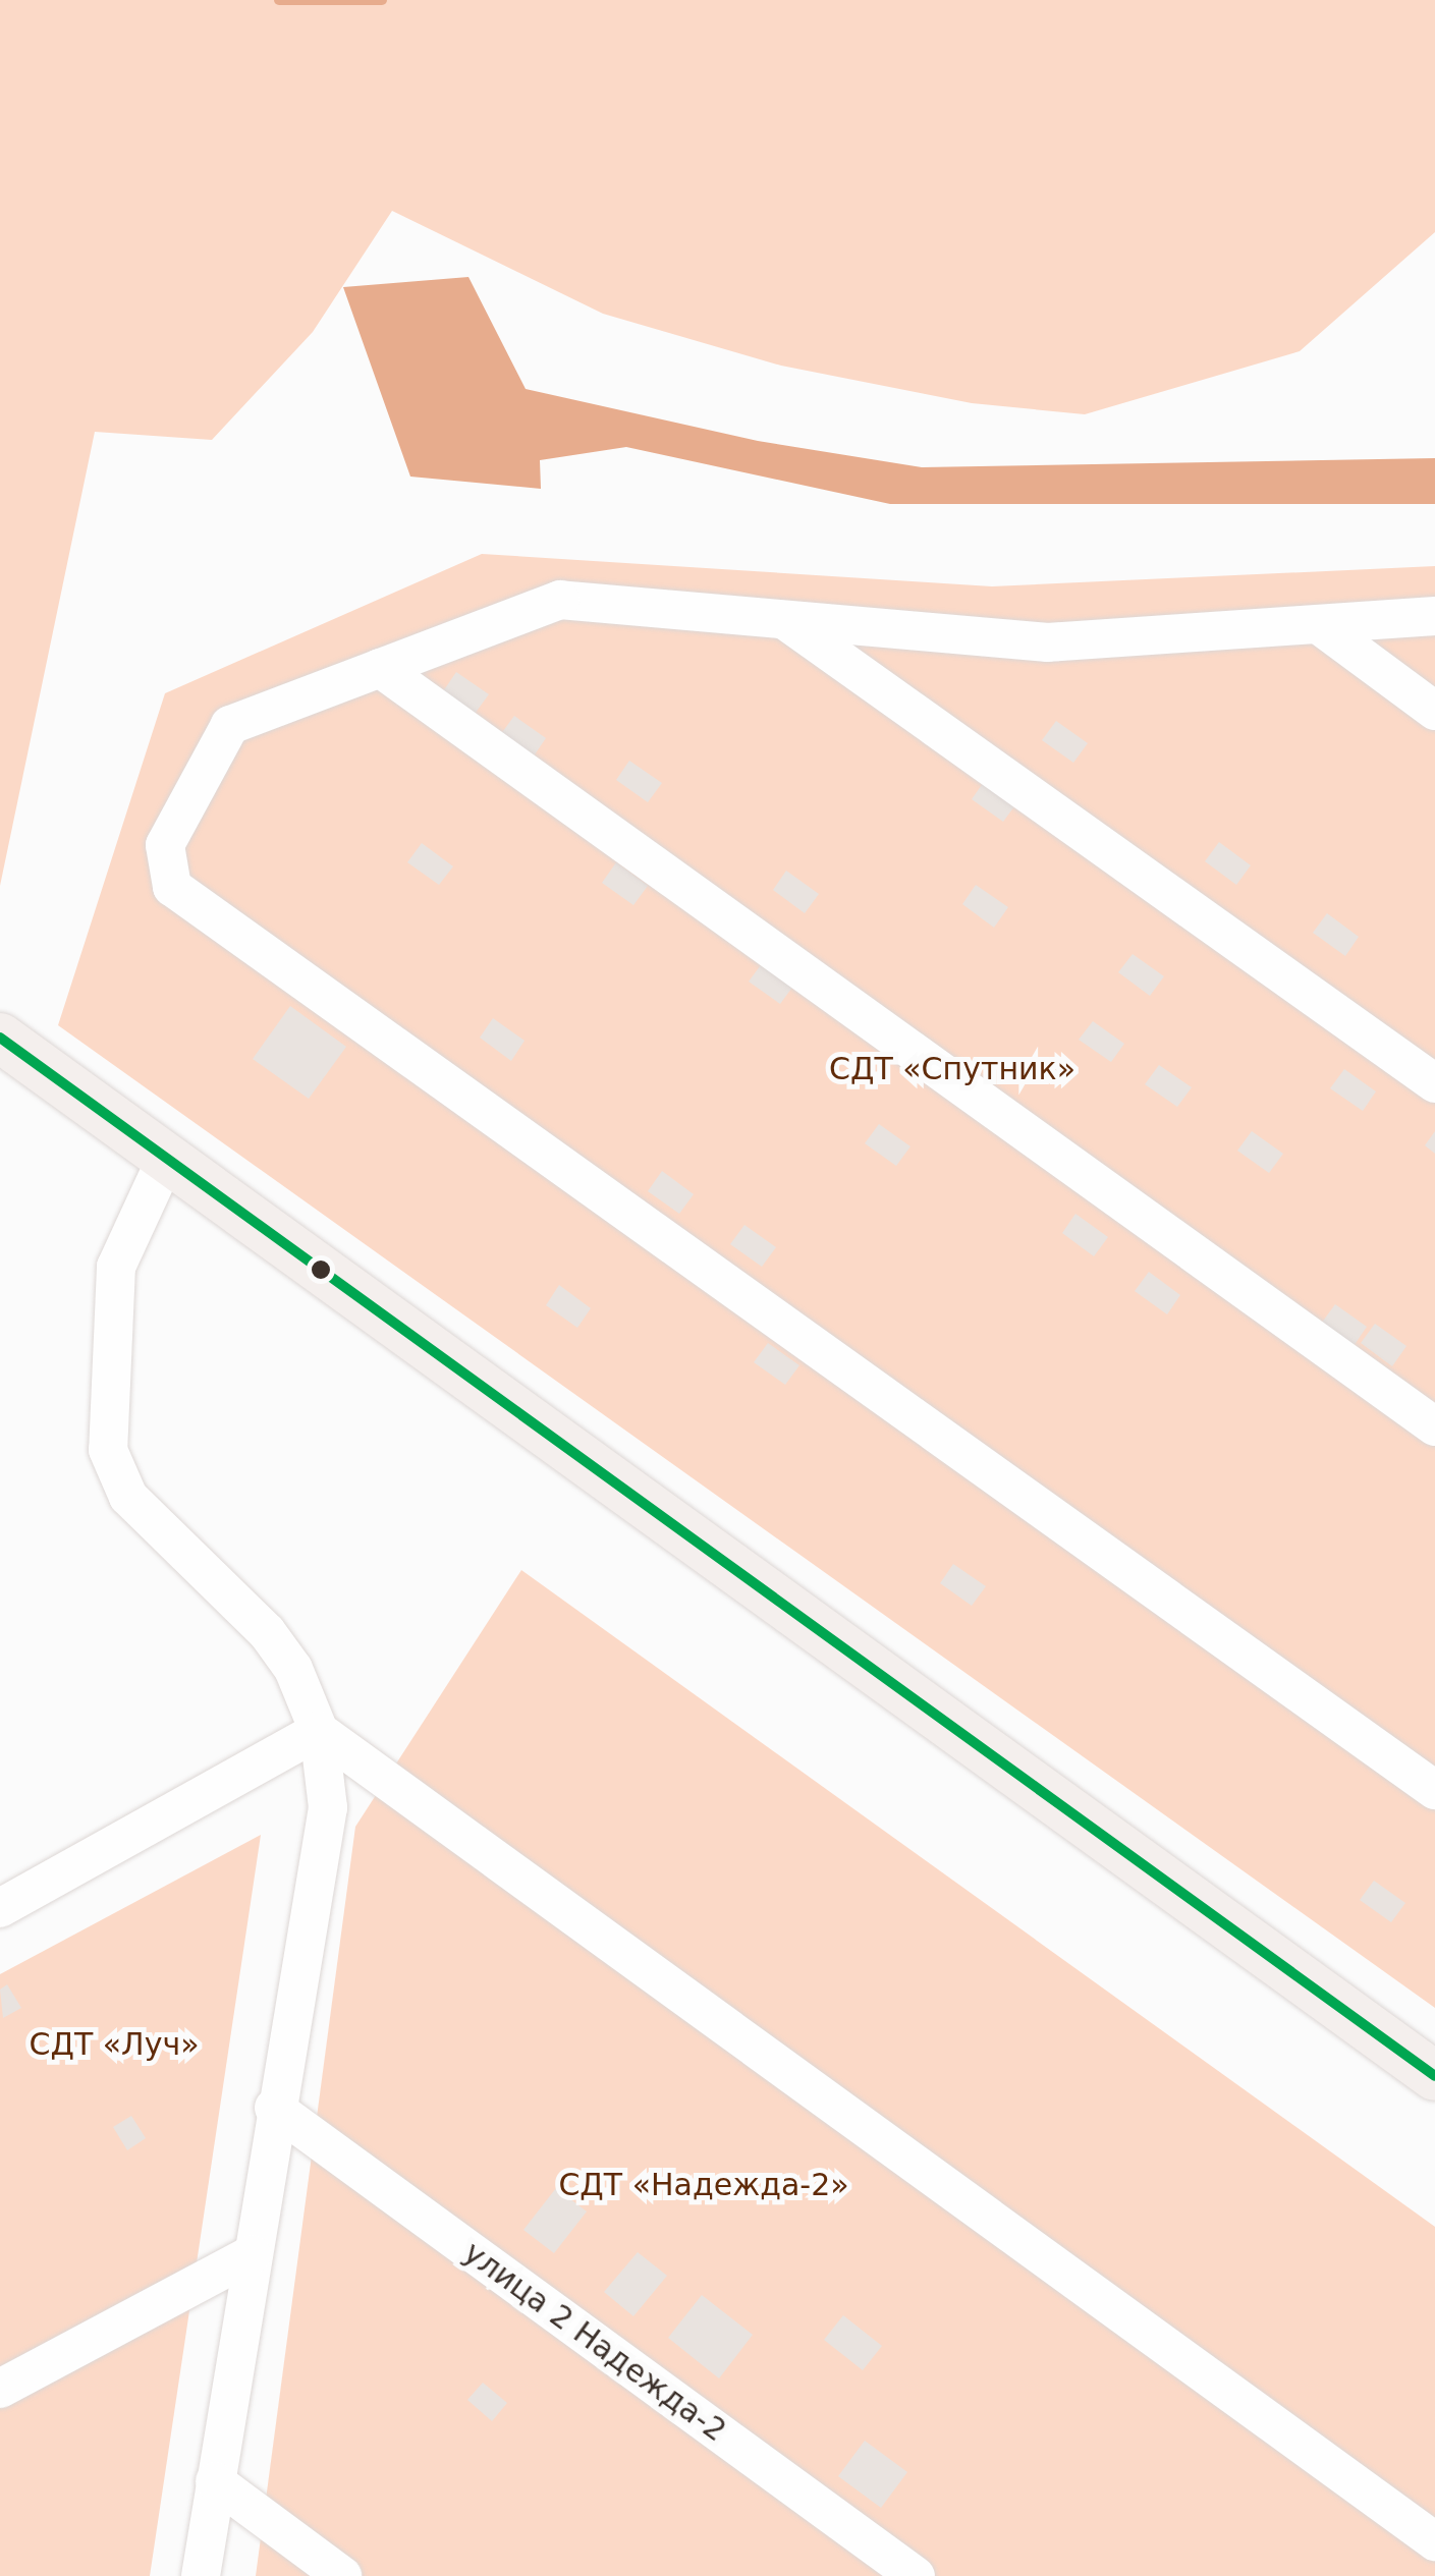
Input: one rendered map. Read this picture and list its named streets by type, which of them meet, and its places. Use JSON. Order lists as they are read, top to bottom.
{
  "streets": {
    "street": ["улица 2 Надежда-2"]
  },
  "parks": ["СДТ «Спутник»", "СДТ «Луч»", "СДТ «Надежда-2»"]
}
